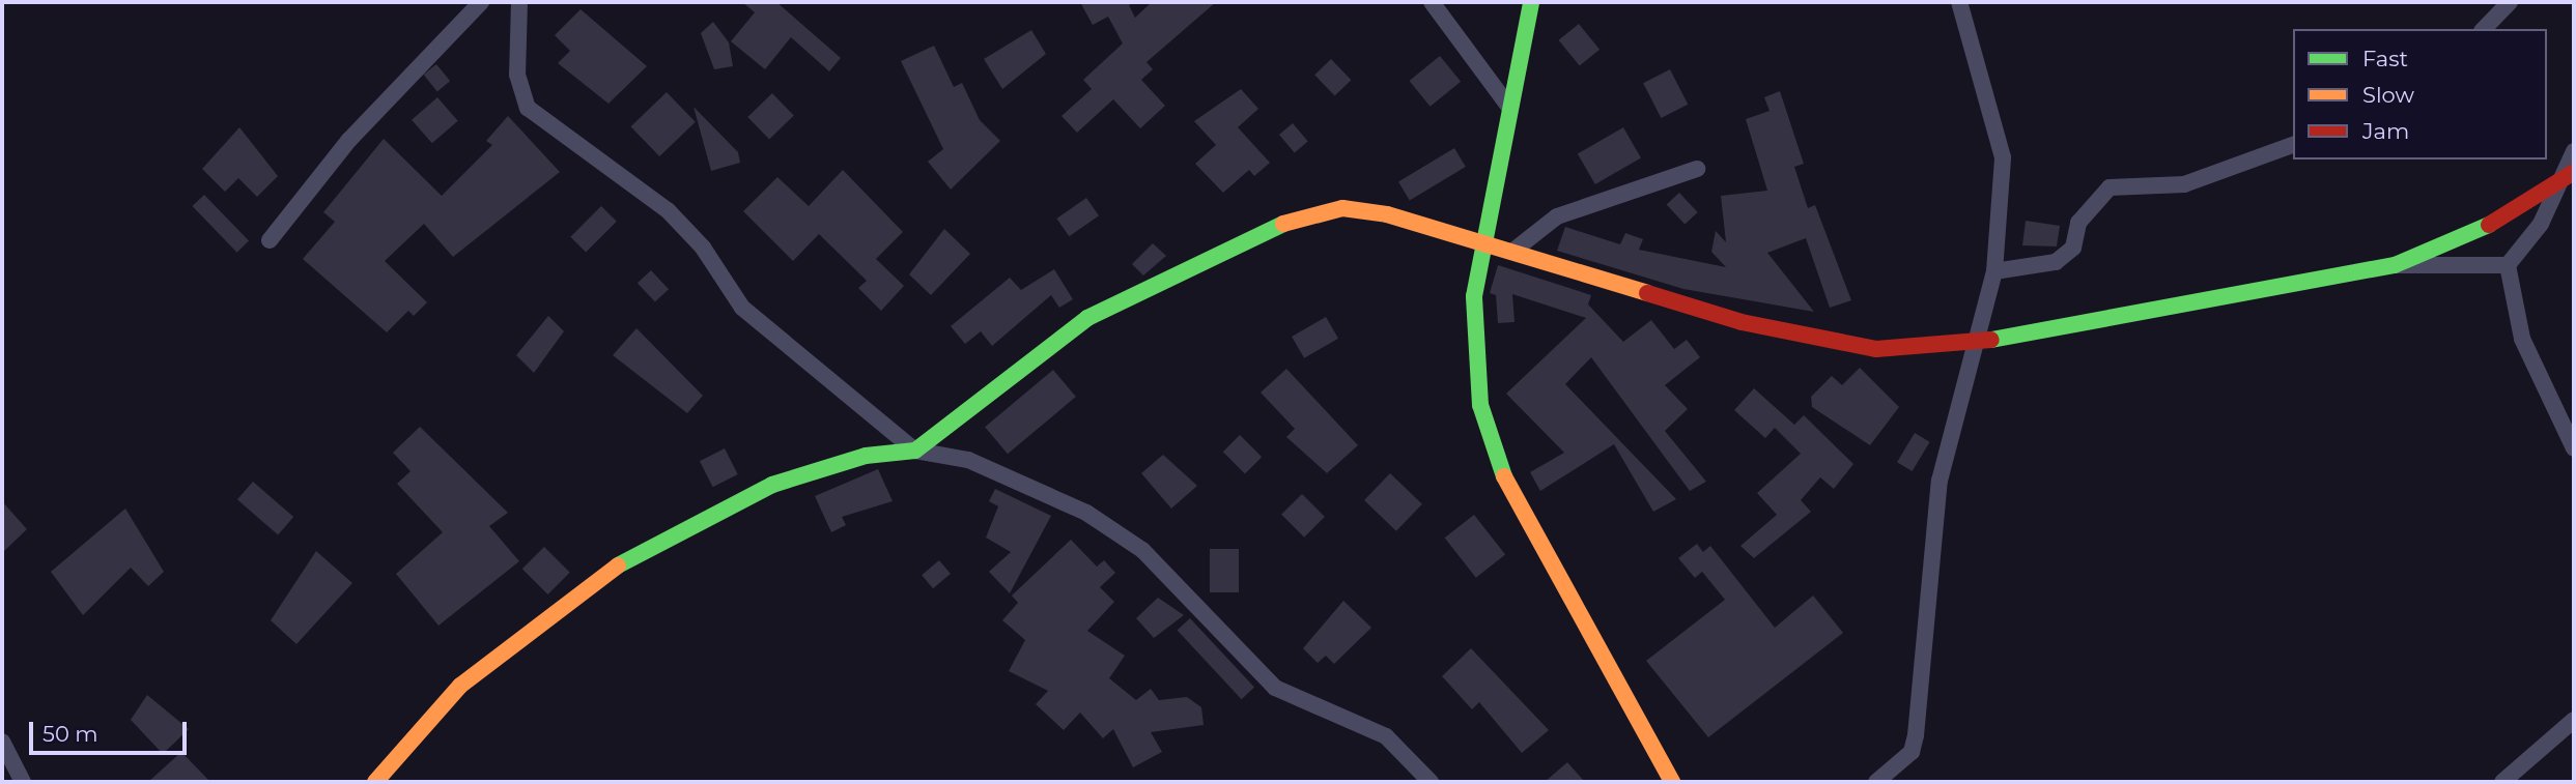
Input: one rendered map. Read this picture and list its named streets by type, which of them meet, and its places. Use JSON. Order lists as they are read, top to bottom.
{
  "legend": ["Fast", "Slow", "Jam"],
  "scale_bar": "50 m"
}
